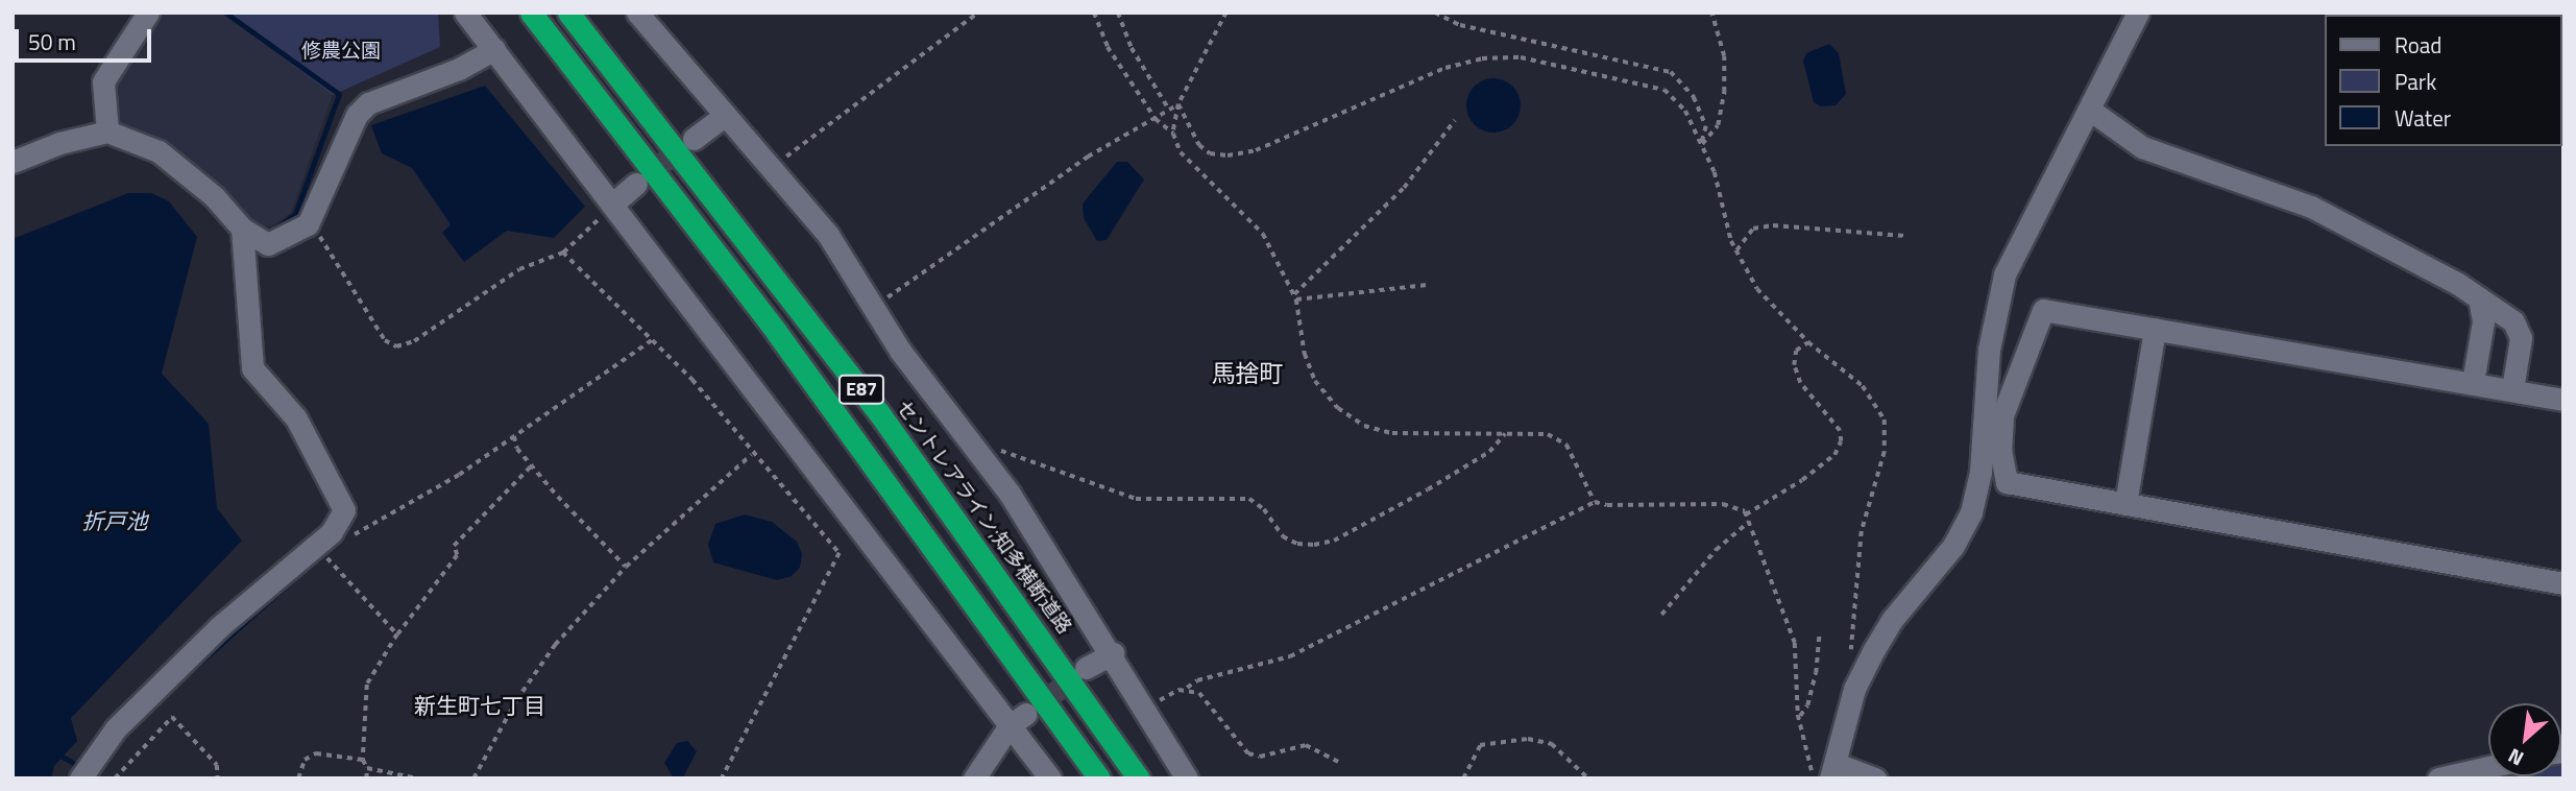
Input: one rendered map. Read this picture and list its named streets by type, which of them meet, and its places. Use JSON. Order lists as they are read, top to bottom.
{
  "streets": {
    "highway": ["E87", "セントレアライン;知多横断道路"]
  },
  "districts": ["馬捨町", "新生町七丁目"],
  "water": ["折戸池"],
  "parks": ["修農公園"],
  "legend": ["Road", "Park", "Water"],
  "scale_bar": "50 m",
  "north": "bottom left"
}
